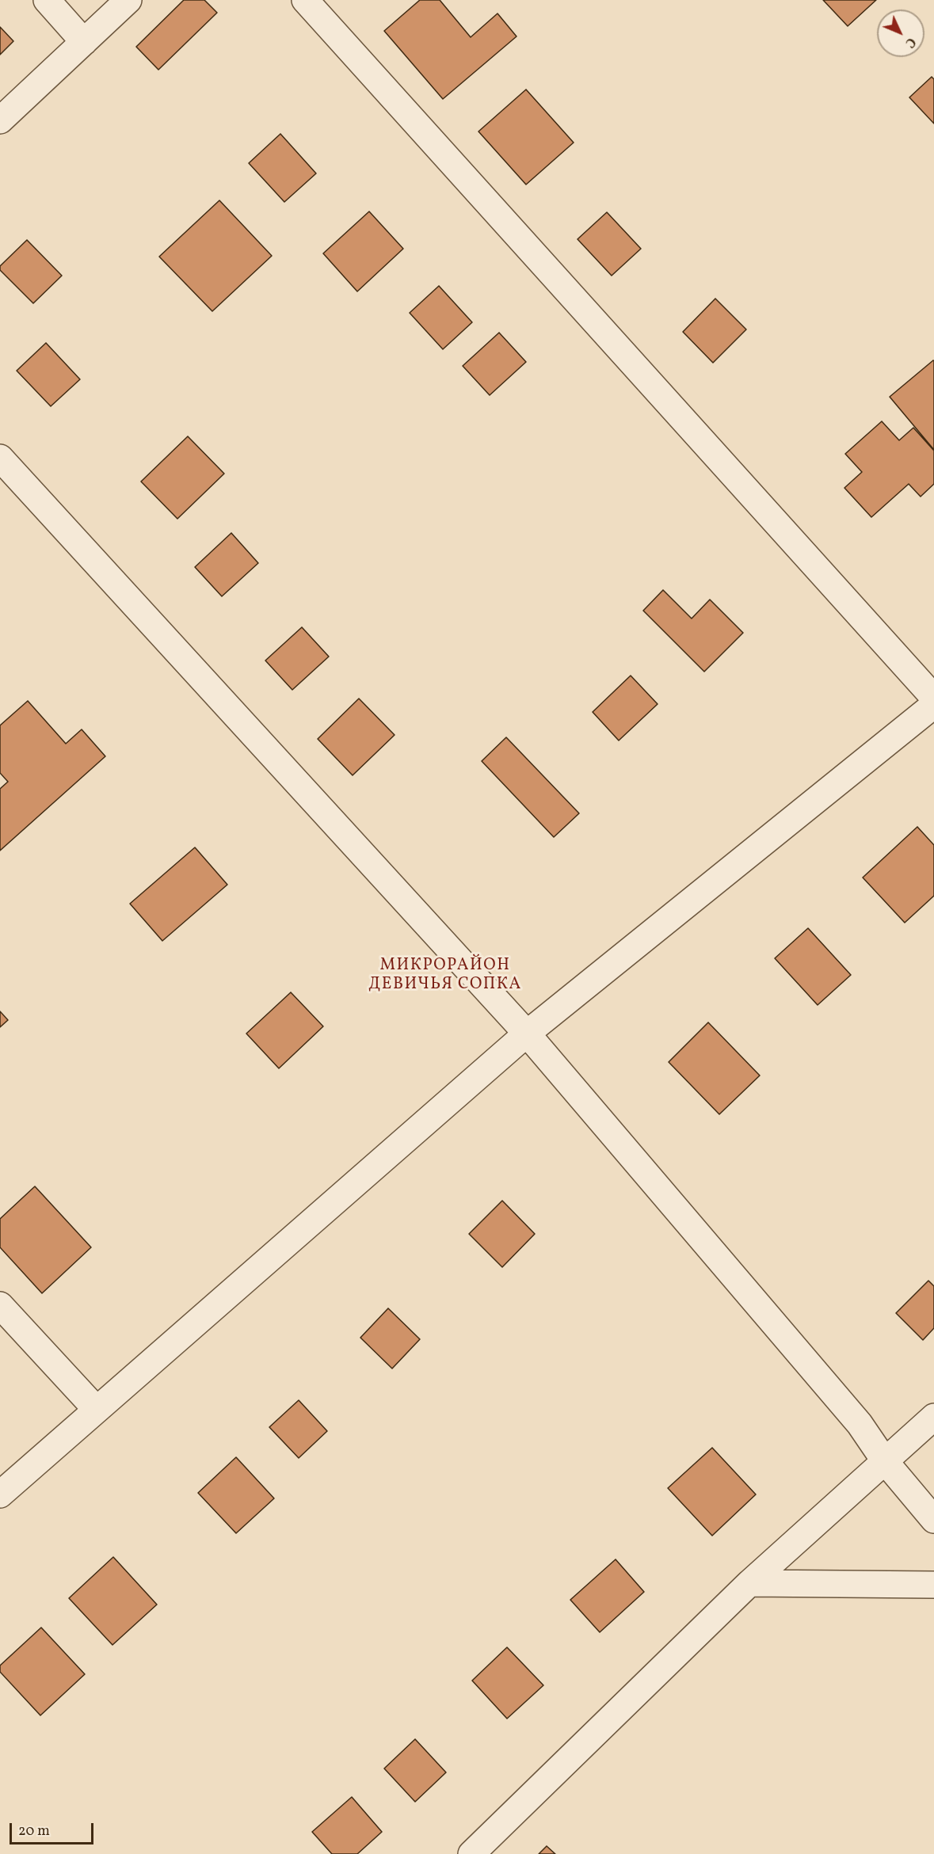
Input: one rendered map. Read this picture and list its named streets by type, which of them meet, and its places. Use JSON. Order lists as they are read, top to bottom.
{
  "districts": ["МИКРОРАЙОН ДЕВИЧЬЯ СОПКА"],
  "scale_bar": "20 m",
  "north": "bottom right"
}
